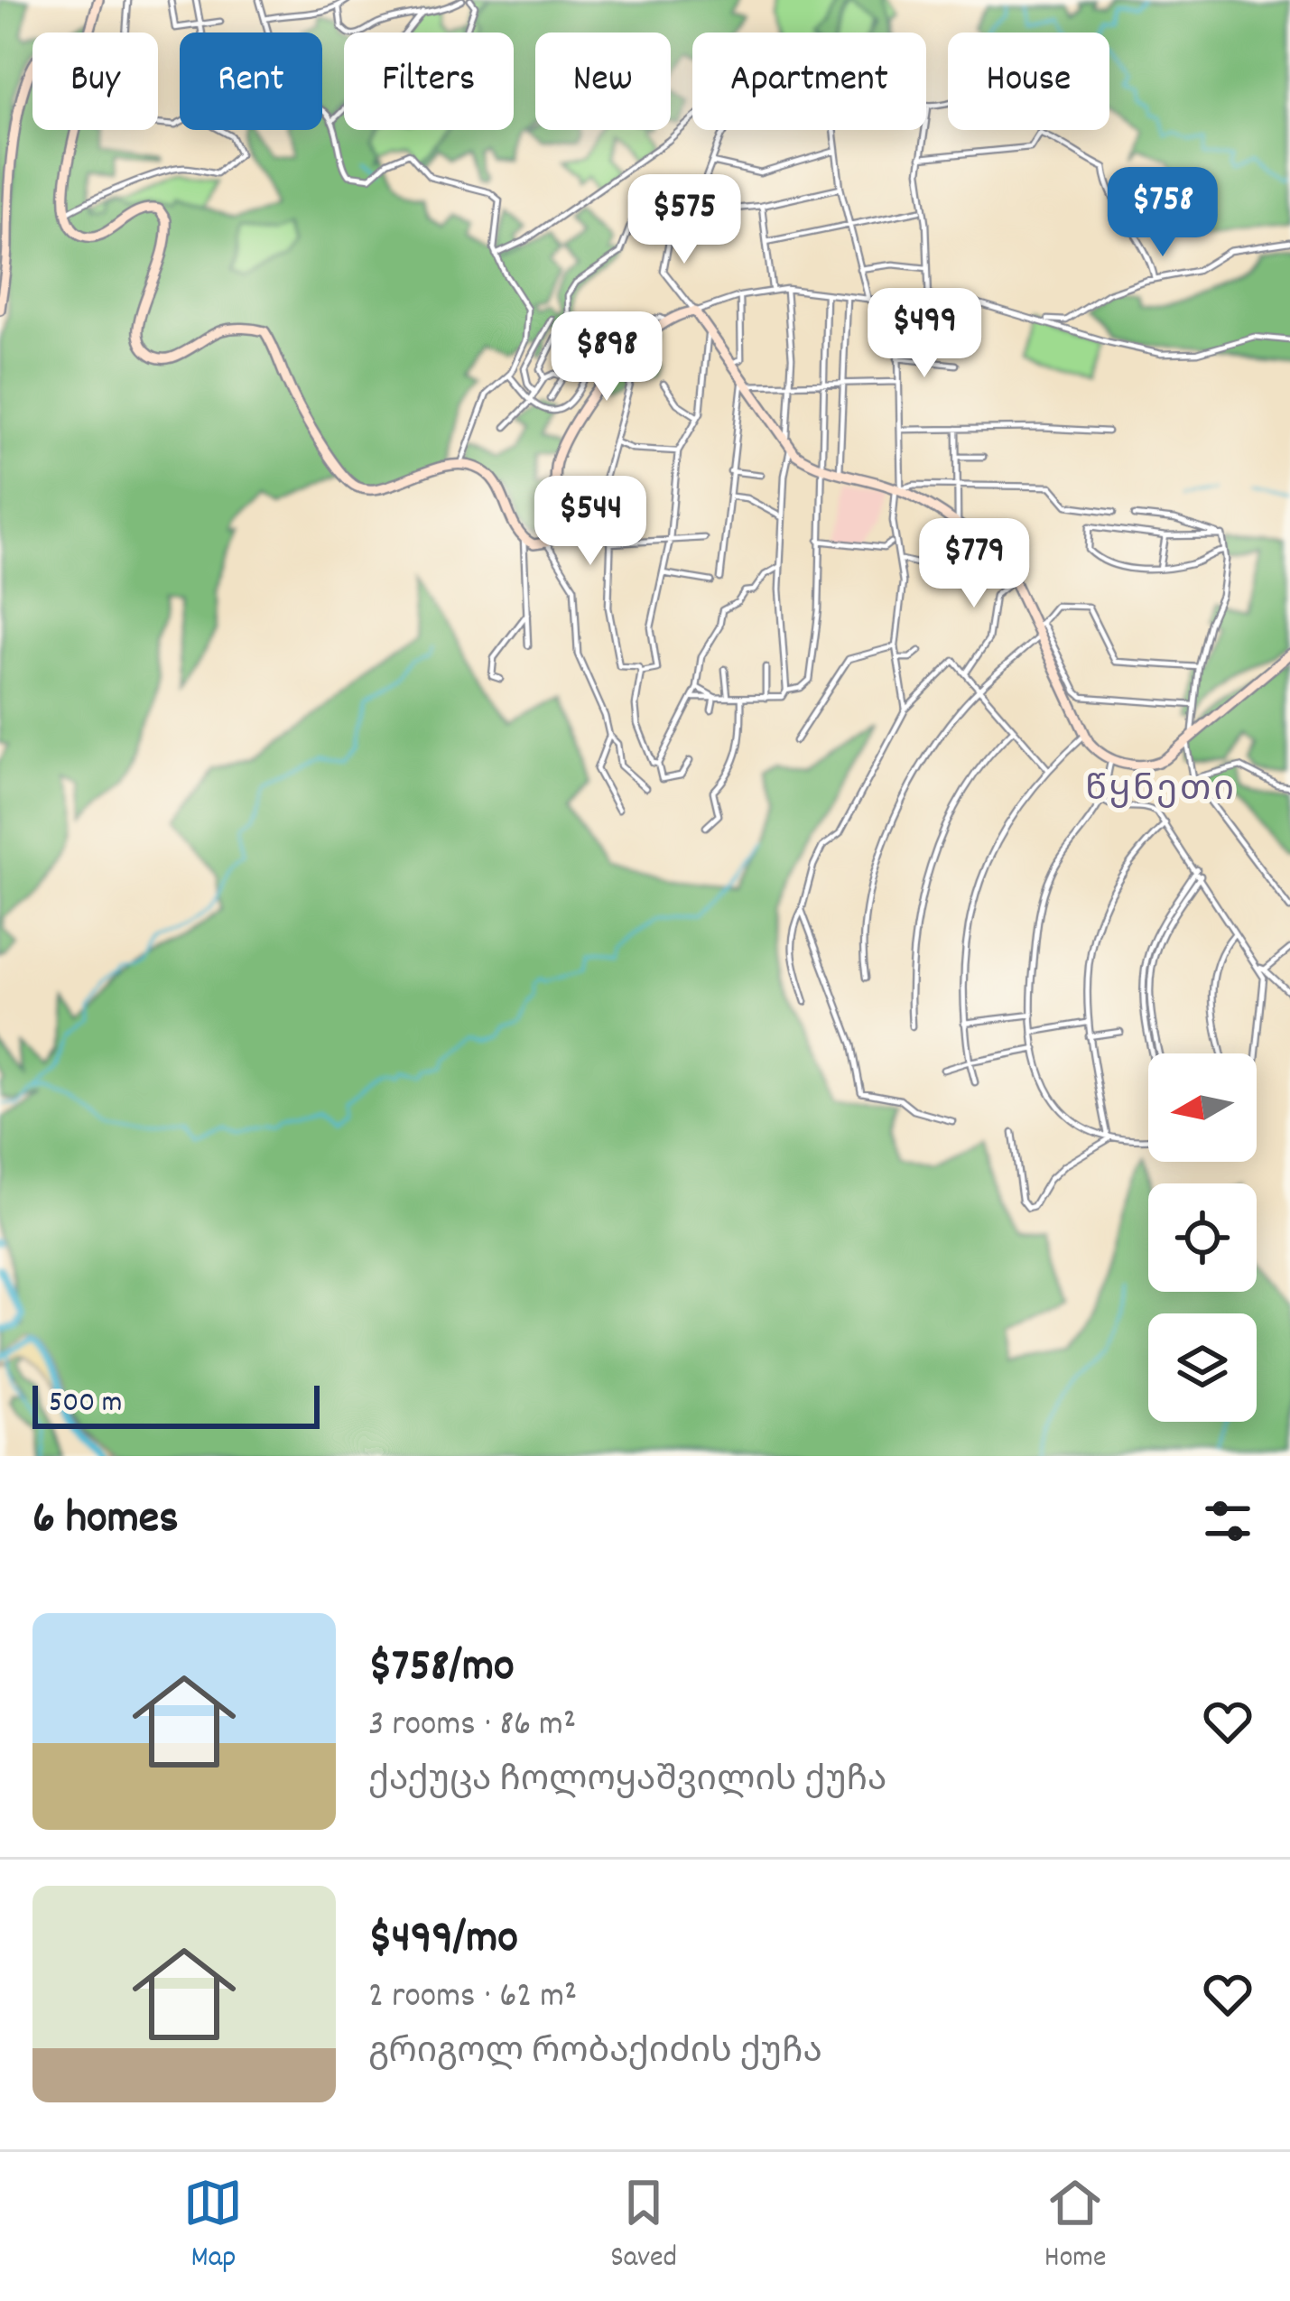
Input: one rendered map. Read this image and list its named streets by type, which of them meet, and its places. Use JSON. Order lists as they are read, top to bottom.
{
  "districts": ["წყნეთი"],
  "scale_bar": "500 m",
  "north": "left",
  "page": {
    "chip": [
      "Buy",
      "Rent",
      "Filters",
      "New",
      "Apartment",
      "House"
    ],
    "price": [
      "$758",
      "$575",
      "$499",
      "$898",
      "$544",
      "$779"
    ],
    "scale": "500 m",
    "heading": "6 homes",
    "list": [
      {
        "name": "$758/mo",
        "note": "3 rooms · 86 m² · ქაქუცა ჩოლოყაშვილის ქუჩა"
      },
      {
        "name": "$499/mo",
        "note": "2 rooms · 62 m² · გრიგოლ რობაქიძის ქუჩა"
      }
    ],
    "tabs": ["Map", "Saved", "Home"]
  }
}
